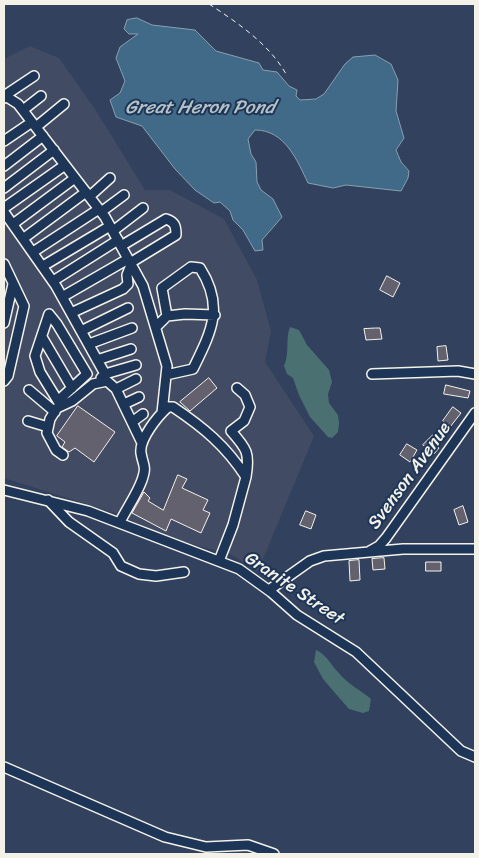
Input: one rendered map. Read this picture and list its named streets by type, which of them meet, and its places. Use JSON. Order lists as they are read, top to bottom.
{
  "streets": {
    "street": ["Svenson Avenue", "Granite Street"]
  },
  "water": ["Great Heron Pond"]
}
